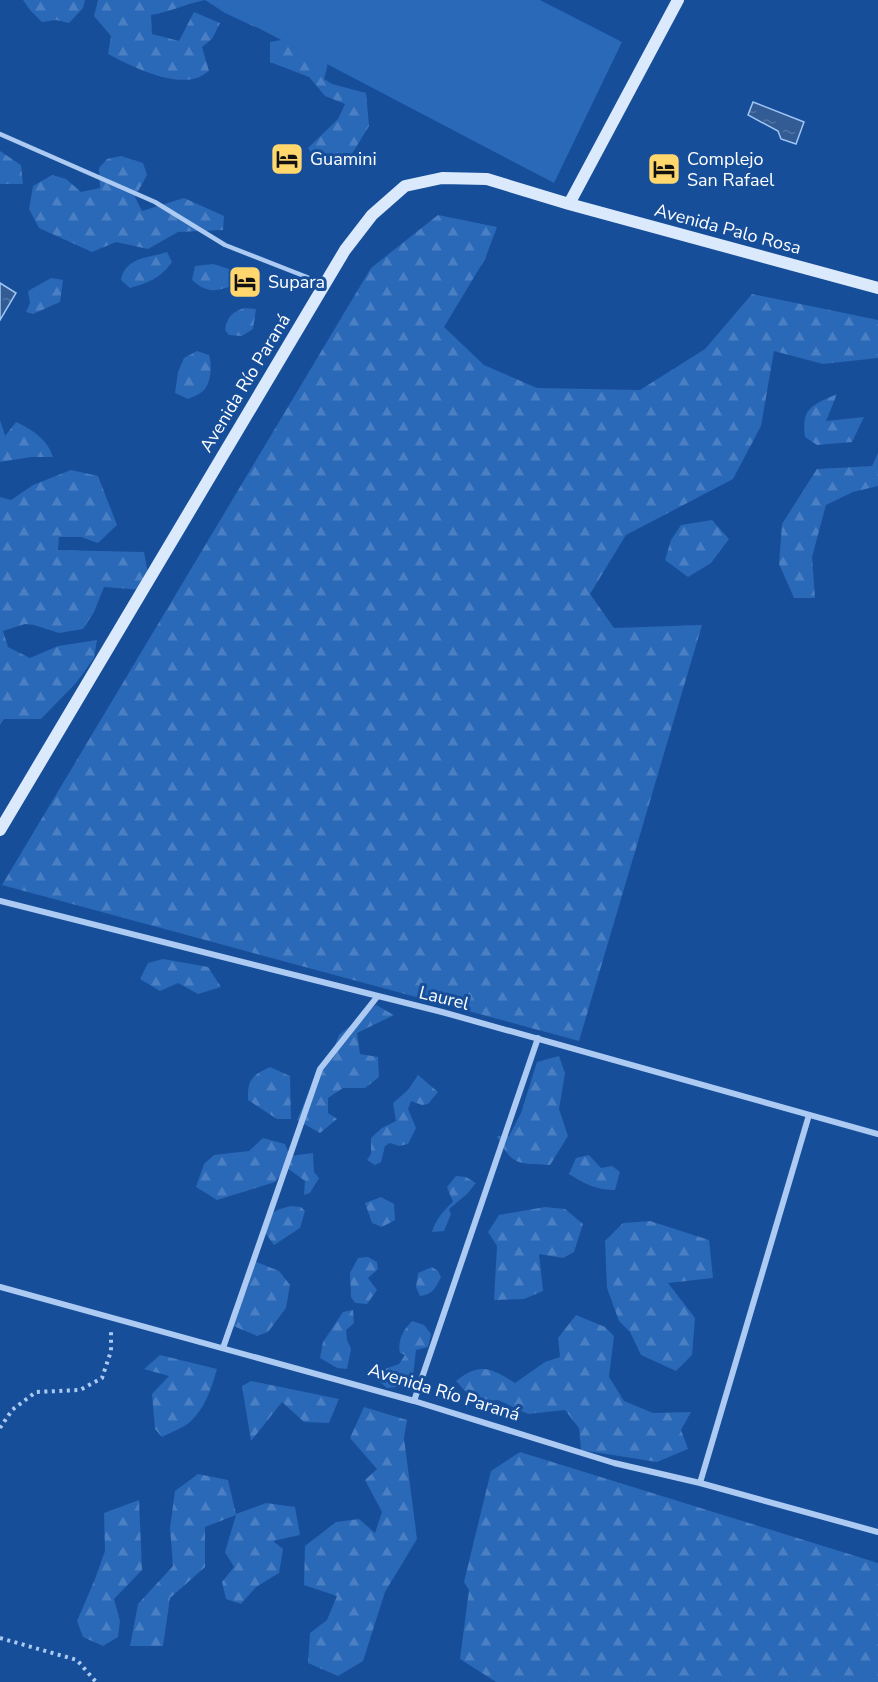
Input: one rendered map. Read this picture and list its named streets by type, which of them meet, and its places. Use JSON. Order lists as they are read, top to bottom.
{
  "streets": {
    "main road": ["Avenida Palo Rosa", "Avenida Río Paraná"],
    "street": ["Laurel"]
  },
  "crossings": [
    ["Avenida Palo Rosa", "Avenida Río Paraná"]
  ],
  "places": {
    "hotel": ["Guamini", "Complejo San Rafael", "Supara"]
  }
}
